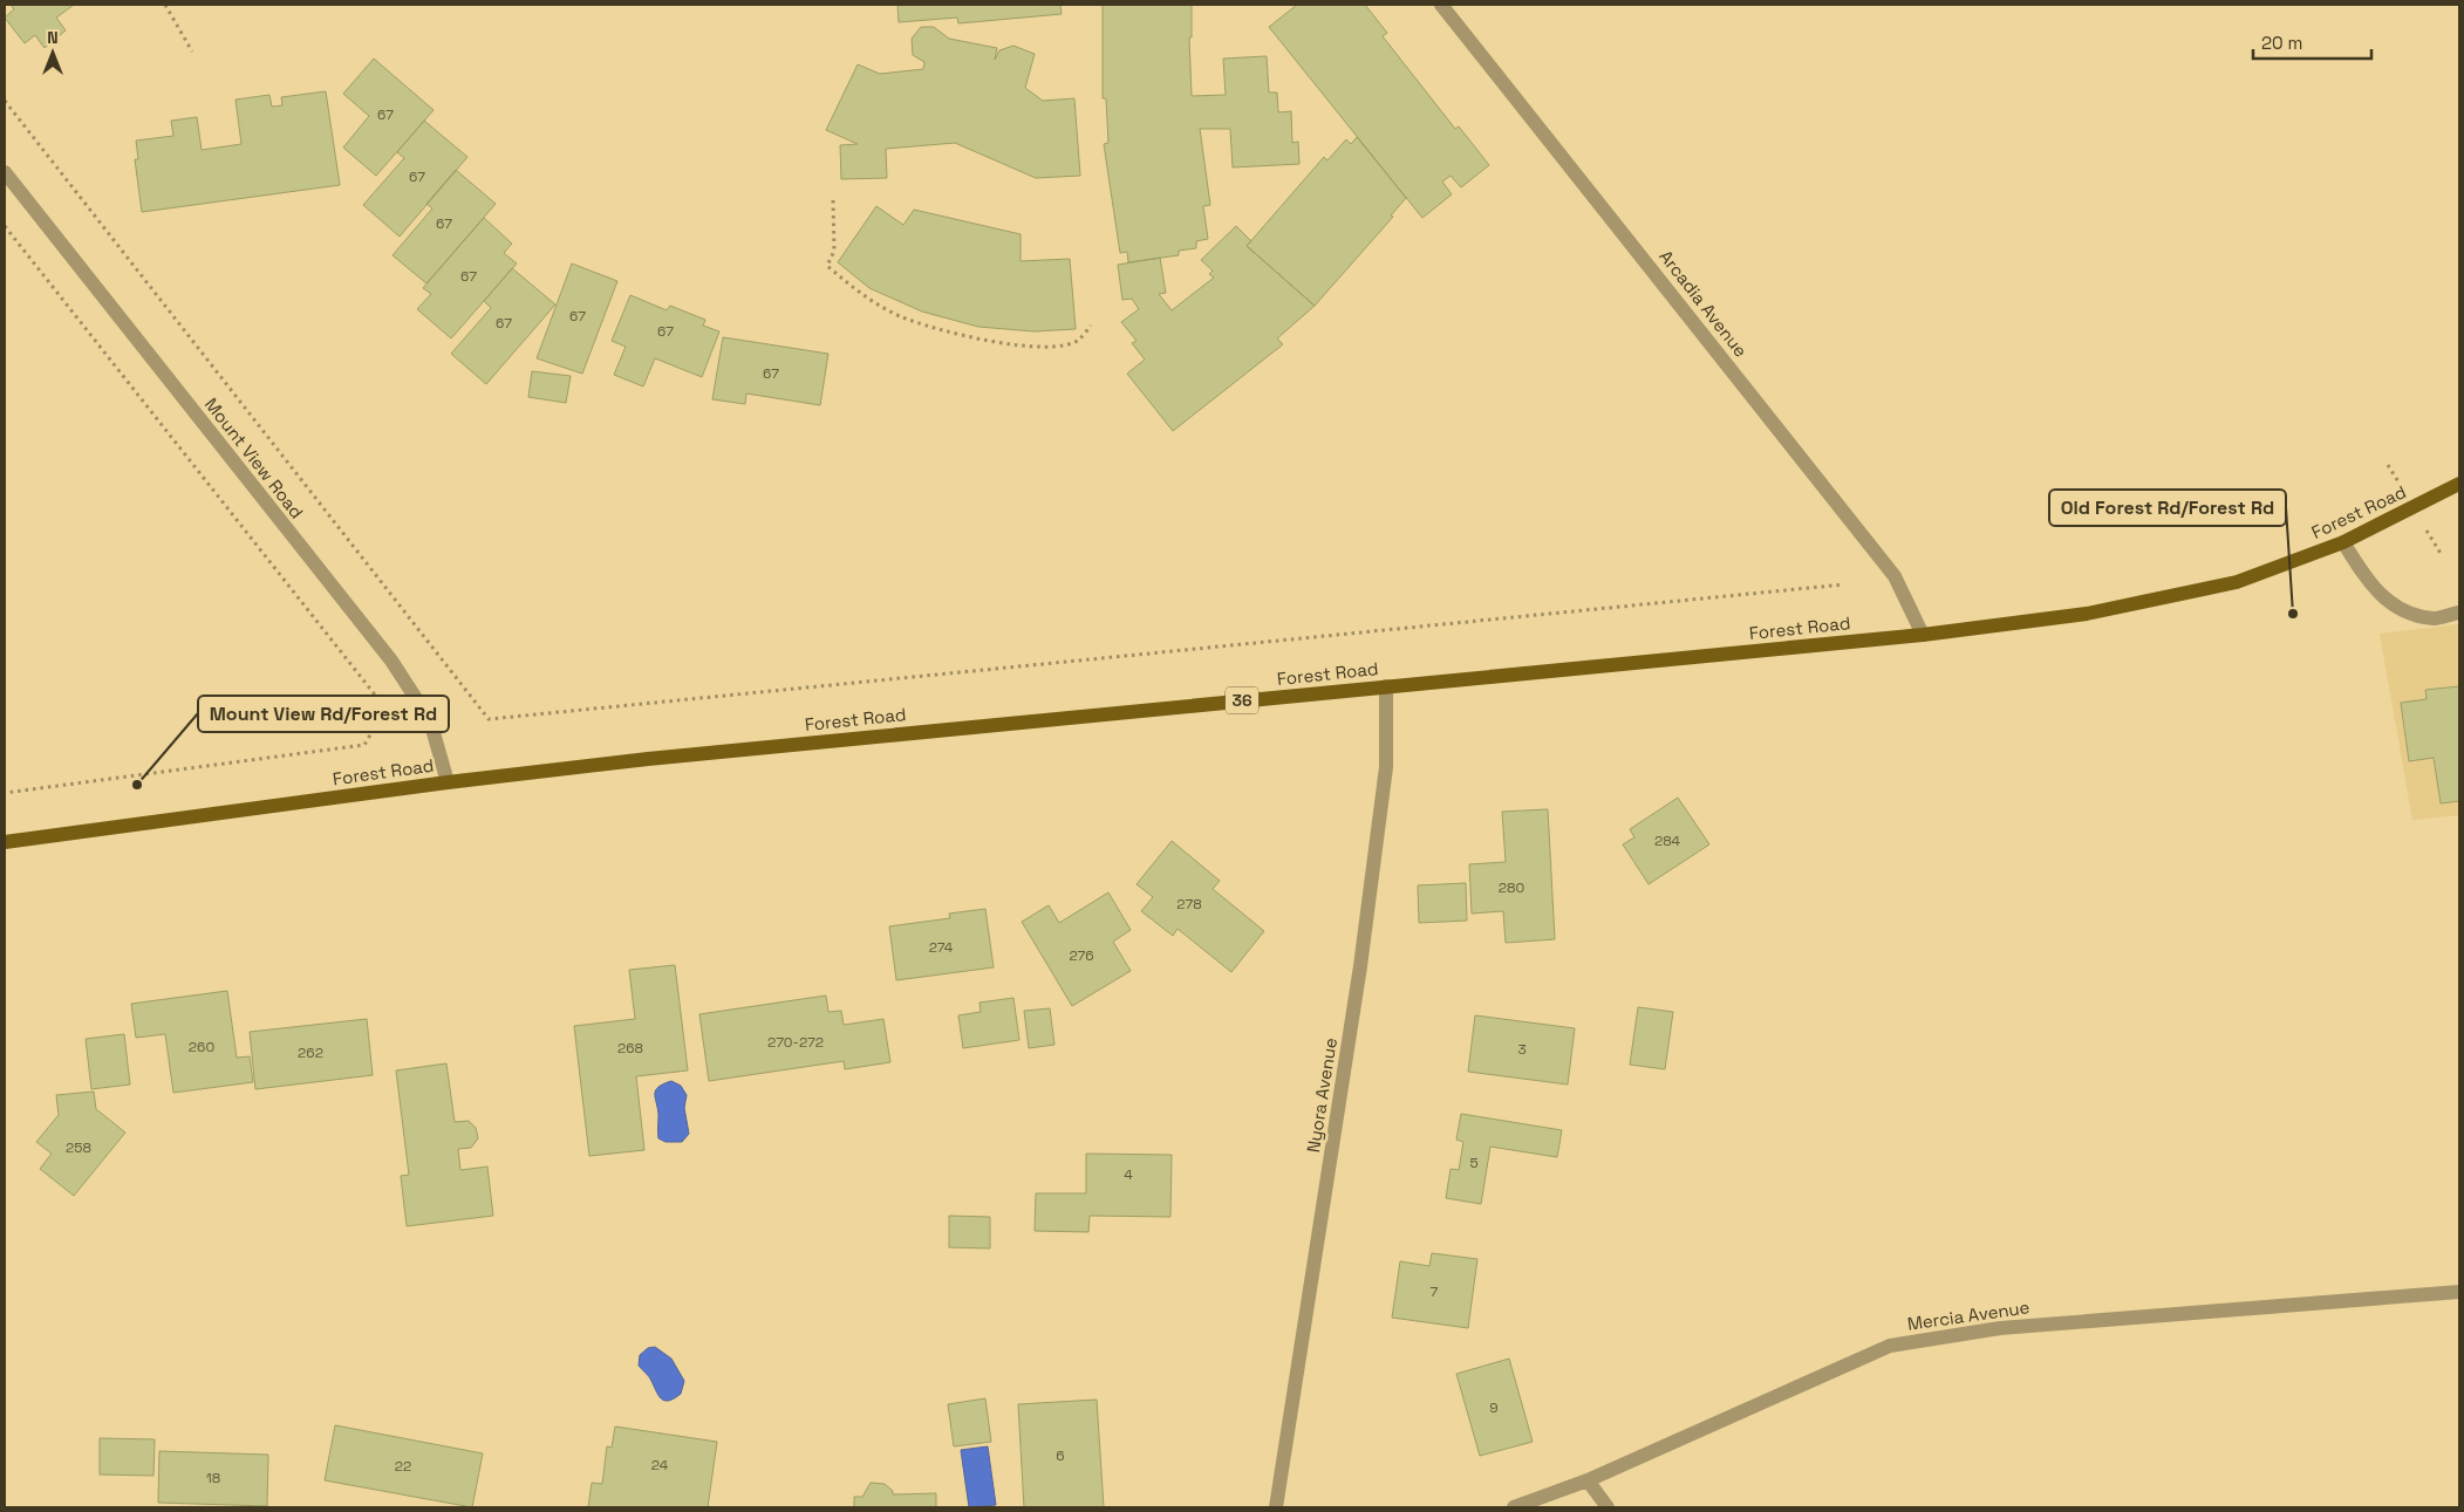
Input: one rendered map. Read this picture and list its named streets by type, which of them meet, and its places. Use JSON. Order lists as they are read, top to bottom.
{
  "streets": {
    "main road": ["Forest Road", "36"],
    "street": [
      "Arcadia Avenue",
      "Mount View Road",
      "Nyora Avenue",
      "Mercia Avenue"
    ]
  },
  "crossings": [
    ["Arcadia Avenue", "Forest Road"],
    ["Mount View Road", "Forest Road"],
    ["Forest Road", "Nyora Avenue"]
  ],
  "places": ["Old Forest Rd/Forest Rd", "Mount View Rd/Forest Rd"],
  "house_numbers": [
    "67",
    "67",
    "67",
    "67",
    "67",
    "67",
    "67",
    "67",
    "284",
    "280",
    "278",
    "274",
    "276",
    "270-272",
    "260",
    "268",
    "3",
    "262",
    "258",
    "5",
    "4",
    "7",
    "9",
    "6",
    "24",
    "22",
    "18"
  ],
  "scale_bar": "20 m",
  "north": "top"
}
